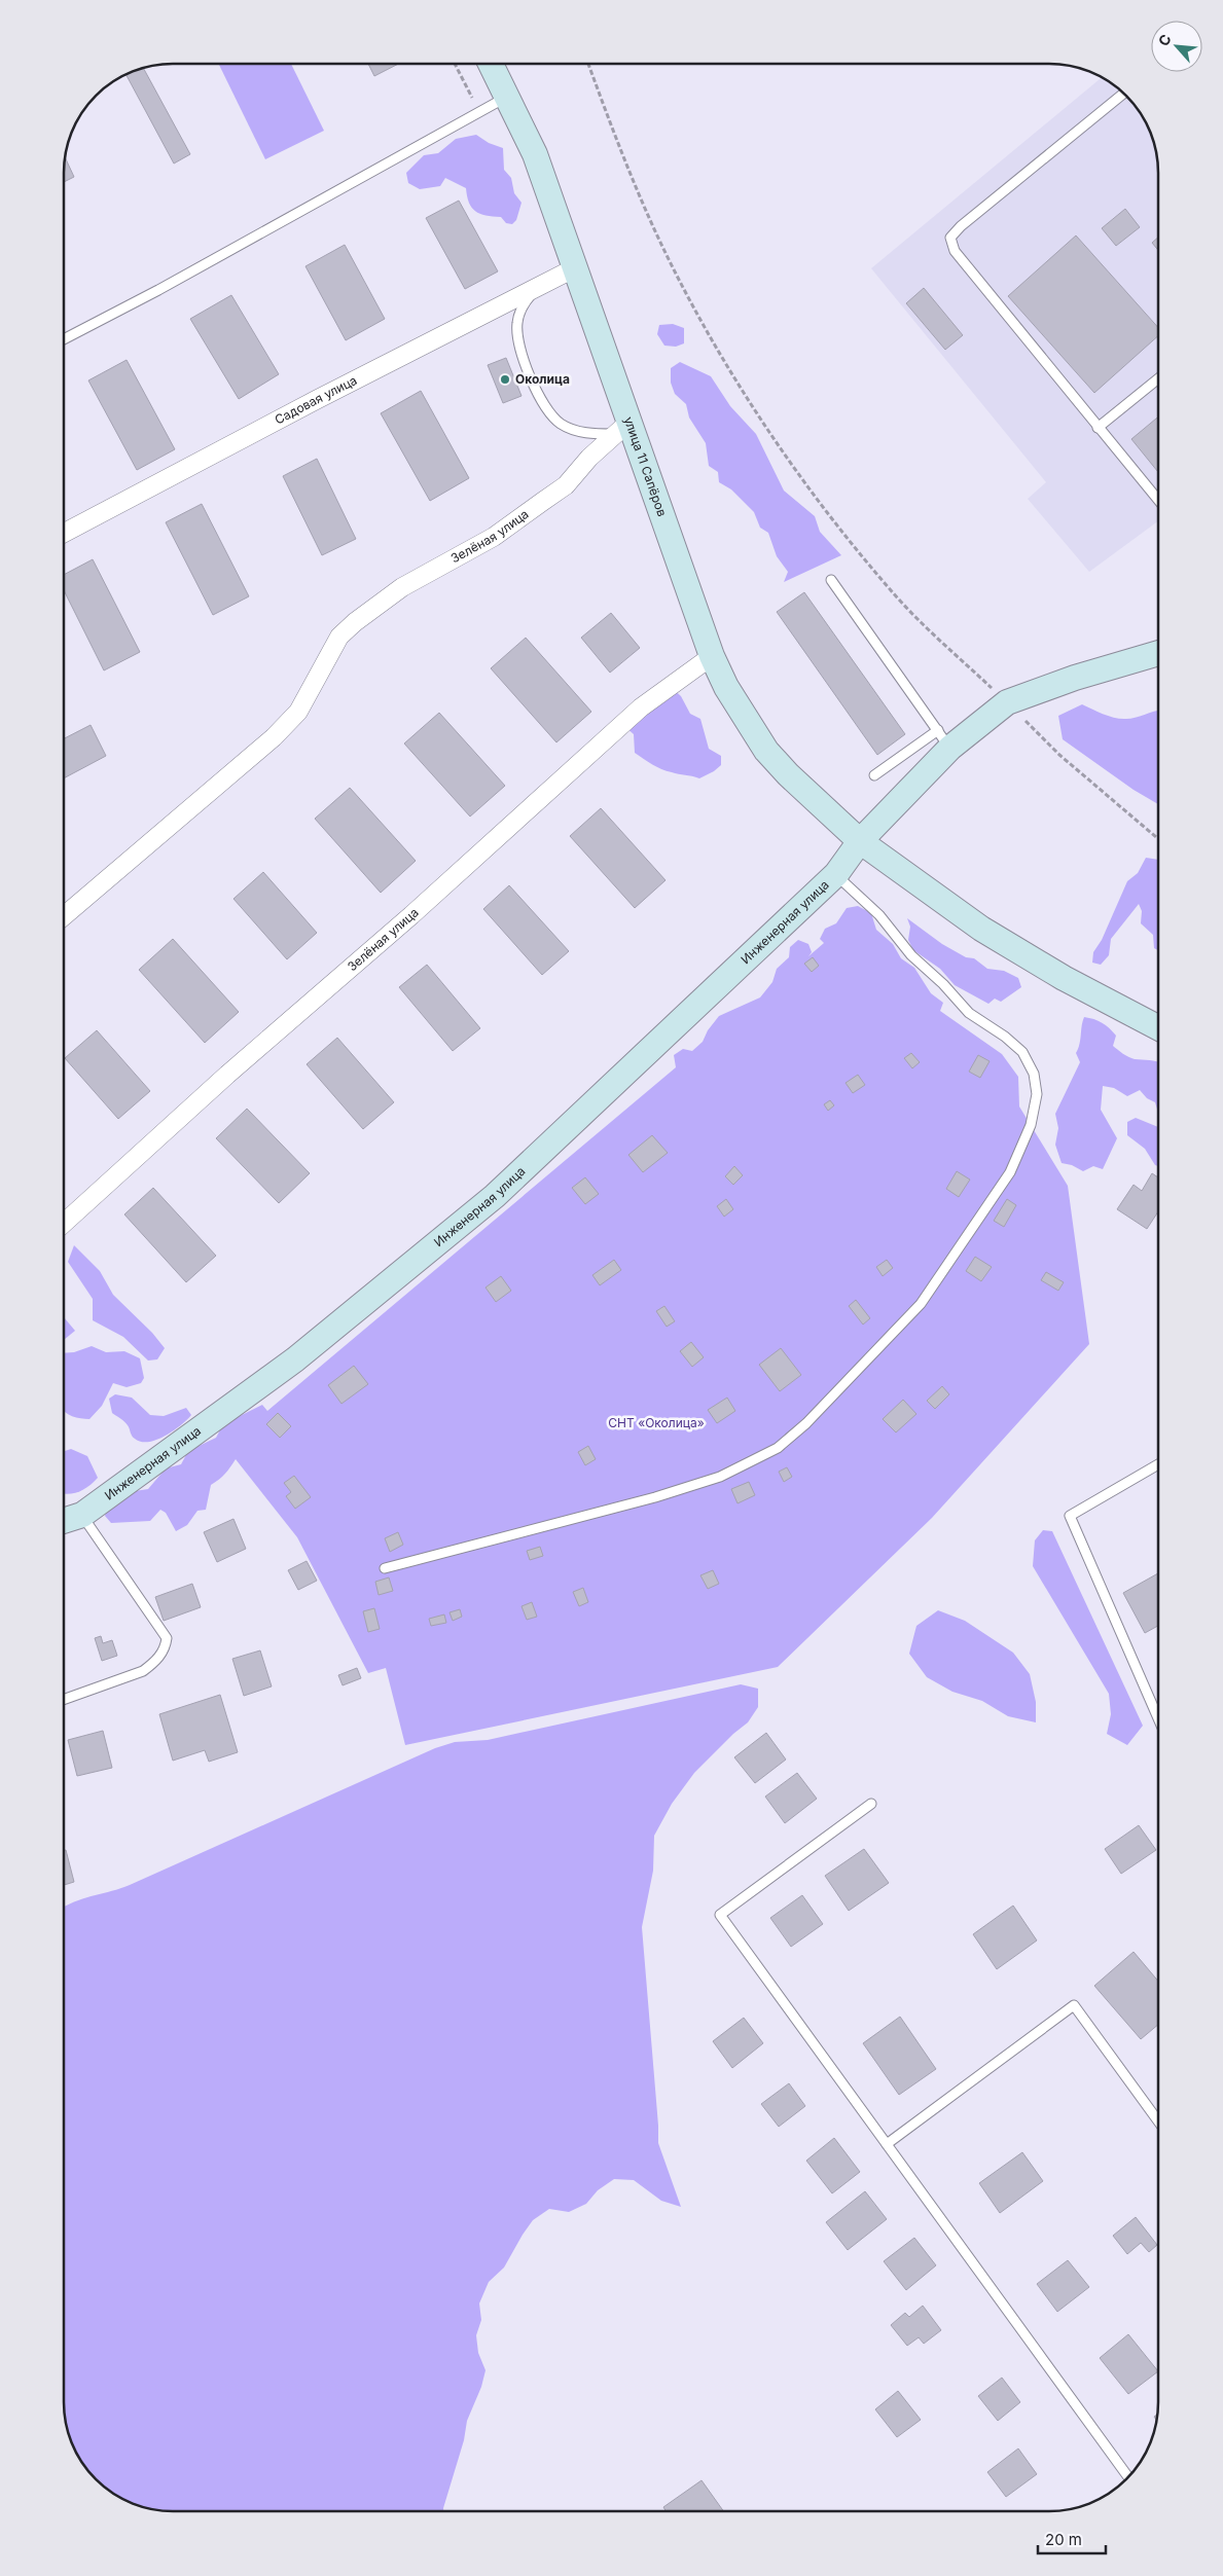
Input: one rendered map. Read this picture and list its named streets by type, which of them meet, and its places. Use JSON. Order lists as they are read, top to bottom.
{
  "streets": {
    "street": [
      "Садовая улица",
      "улица 11 Сапёров",
      "Зелёная улица",
      "Инженерная улица"
    ]
  },
  "crossings": [
    ["Садовая улица", "улица 11 Сапёров"],
    ["улица 11 Сапёров", "Зелёная улица"],
    ["улица 11 Сапёров", "Инженерная улица"]
  ],
  "parks": ["СНТ «Околица»"],
  "places": ["Околица"],
  "scale_bar": "20 m",
  "north": "top left"
}
